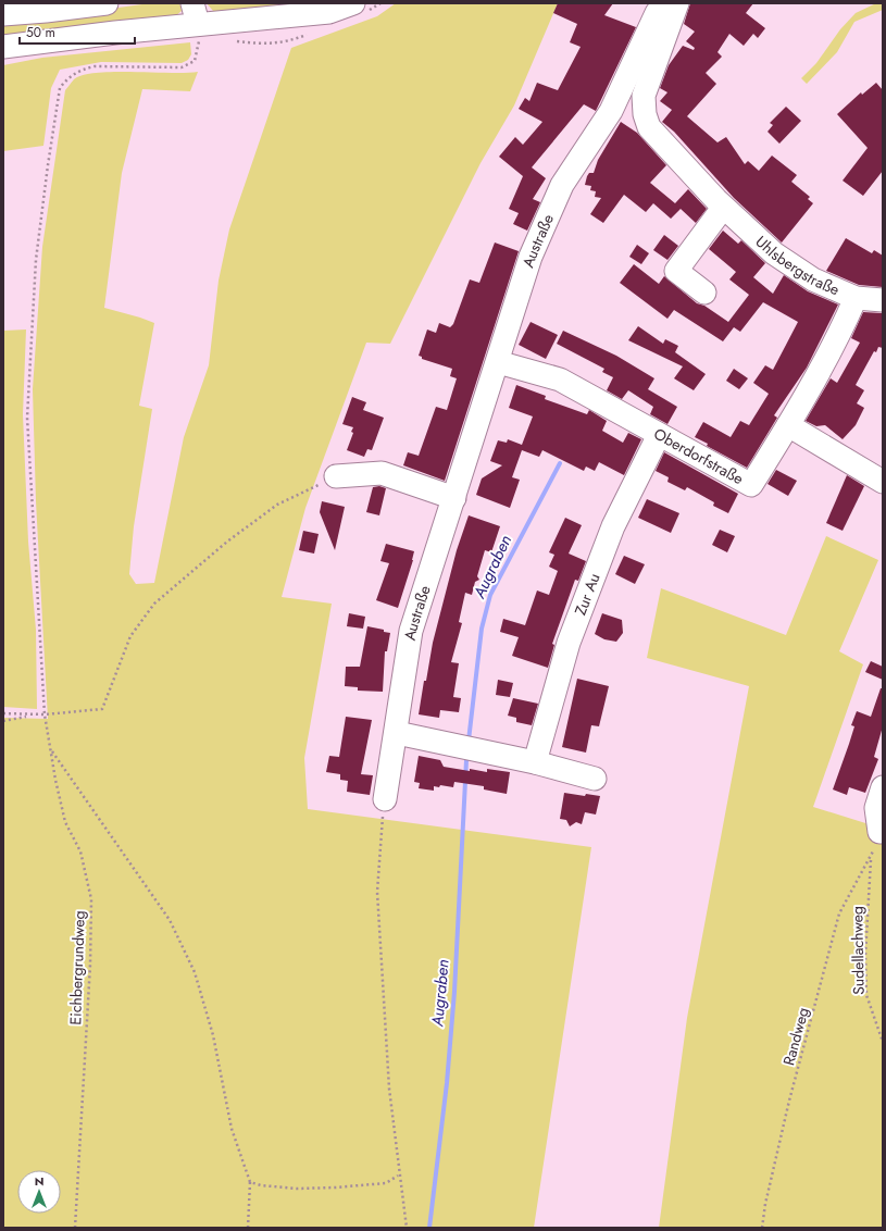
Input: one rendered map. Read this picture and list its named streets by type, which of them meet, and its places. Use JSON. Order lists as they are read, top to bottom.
{
  "streets": {
    "street": [
      "Austraße",
      "Uhlsbergstraße",
      "Oberdorfstraße",
      "Zur Au"
    ],
    "path": ["Sudellachweg", "Eichbergrundweg", "Randweg"]
  },
  "crossings": [
    ["Austraße", "Oberdorfstraße"],
    ["Uhlsbergstraße", "Oberdorfstraße"],
    ["Oberdorfstraße", "Zur Au"],
    ["Sudellachweg", "Randweg"]
  ],
  "water": ["Augraben"],
  "scale_bar": "50 m",
  "north": "top"
}
